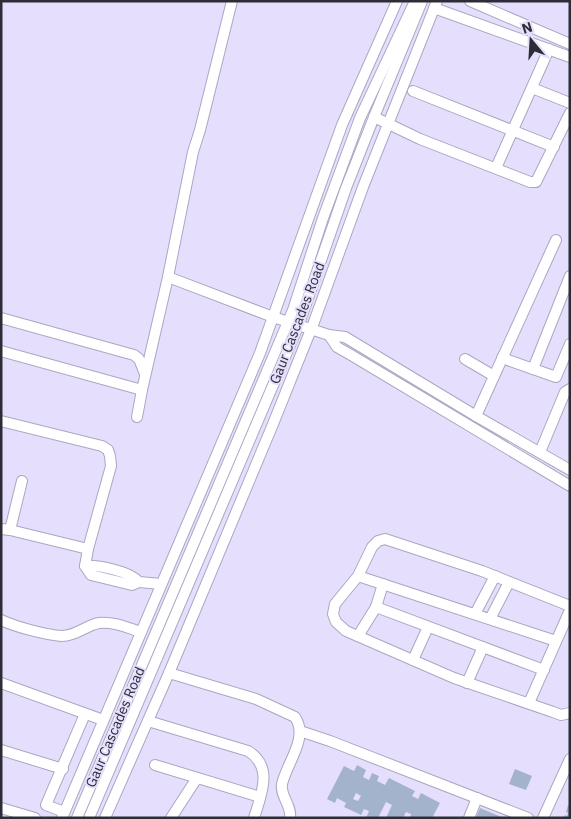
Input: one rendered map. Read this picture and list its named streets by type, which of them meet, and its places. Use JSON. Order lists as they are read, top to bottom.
{
  "streets": {
    "street": ["Gaur Cascades Road"]
  },
  "north": "top"
}
